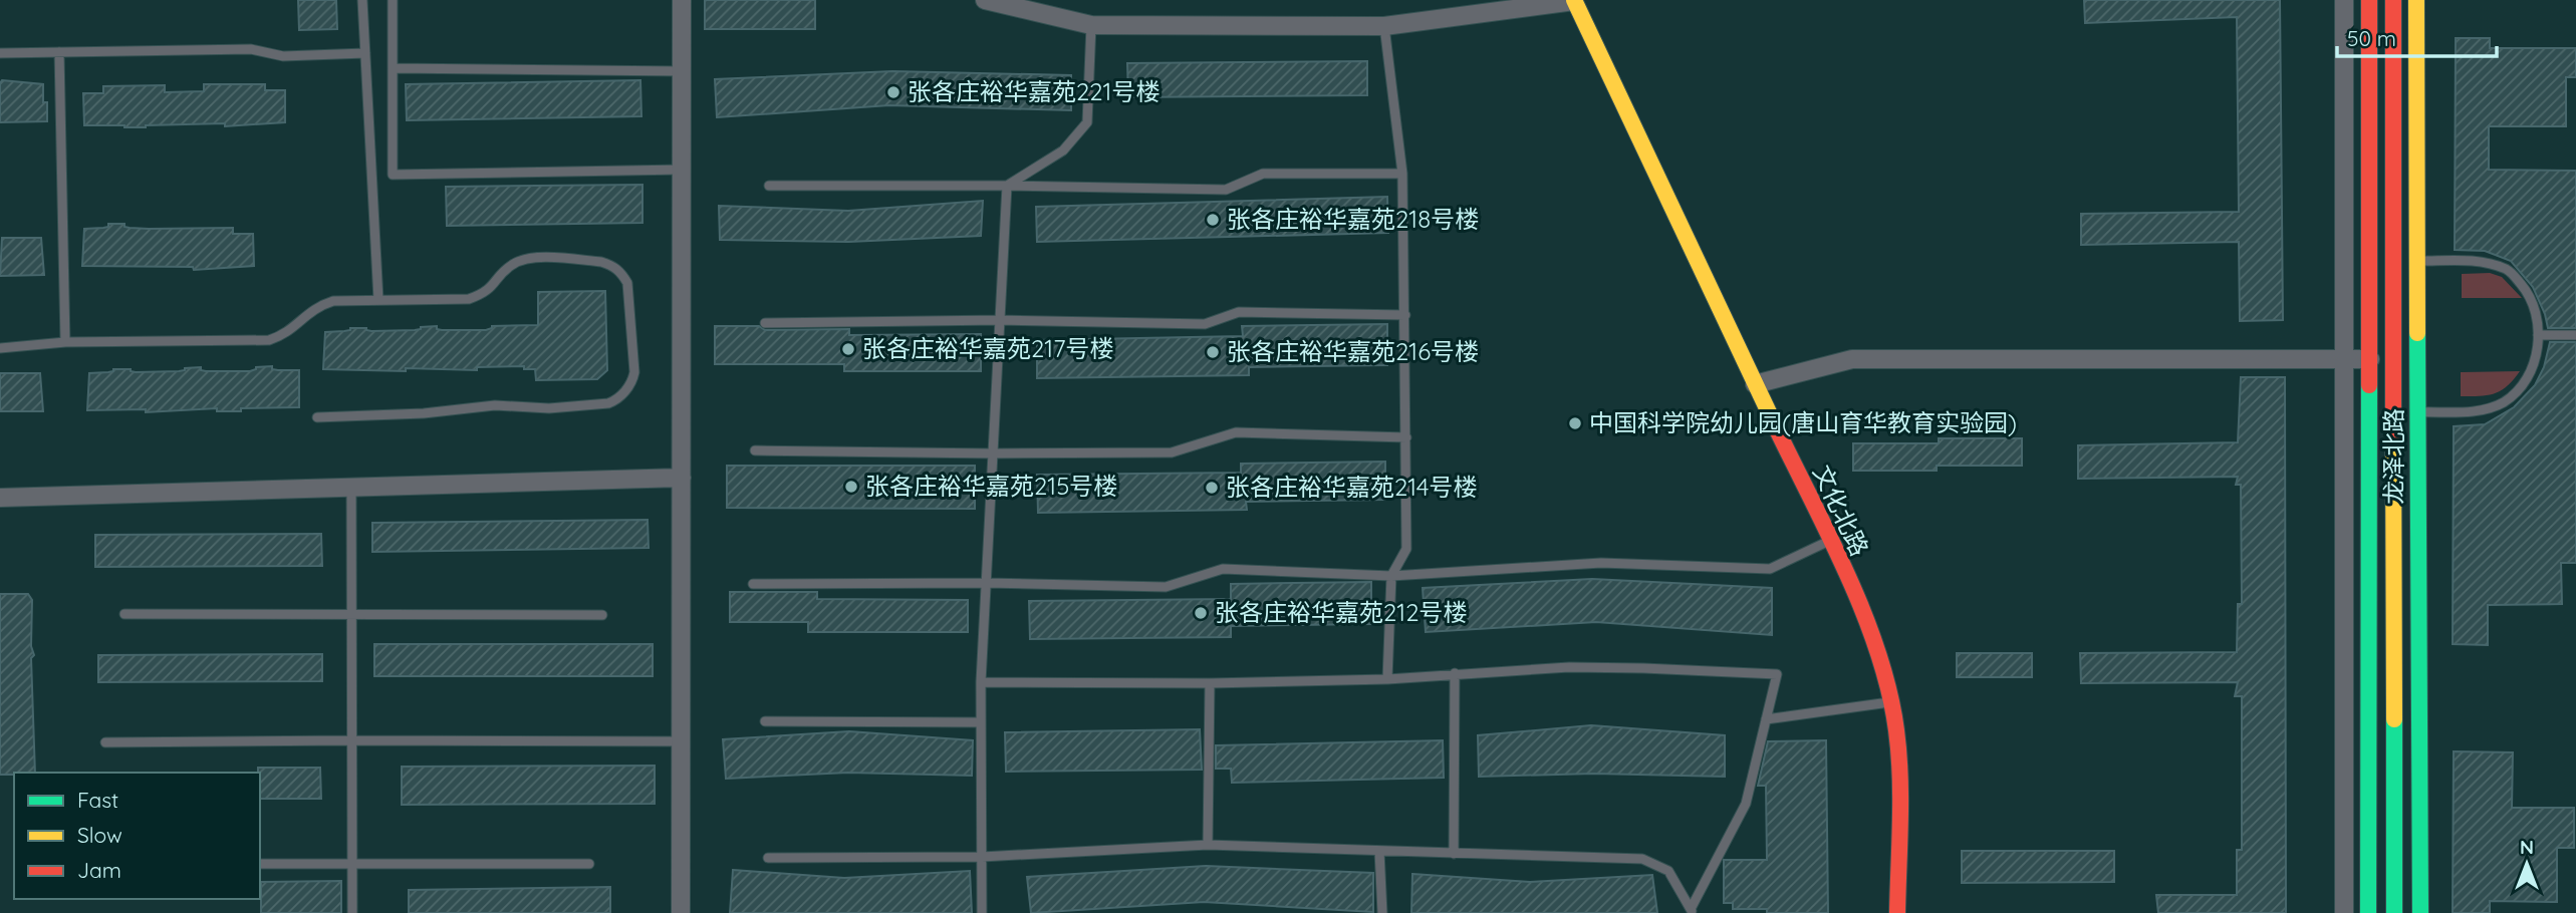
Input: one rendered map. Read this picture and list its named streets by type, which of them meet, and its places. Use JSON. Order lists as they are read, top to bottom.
{
  "streets": {
    "street": ["龙泽北路", "文化北路"]
  },
  "places": [
    "张各庄裕华嘉苑221号楼",
    "张各庄裕华嘉苑218号楼",
    "张各庄裕华嘉苑217号楼",
    "张各庄裕华嘉苑216号楼",
    "中国科学院幼儿园(唐山育华教育实验园)",
    "张各庄裕华嘉苑215号楼",
    "张各庄裕华嘉苑214号楼",
    "张各庄裕华嘉苑212号楼"
  ],
  "legend": ["Fast", "Slow", "Jam"],
  "scale_bar": "50 m",
  "north": "top"
}
